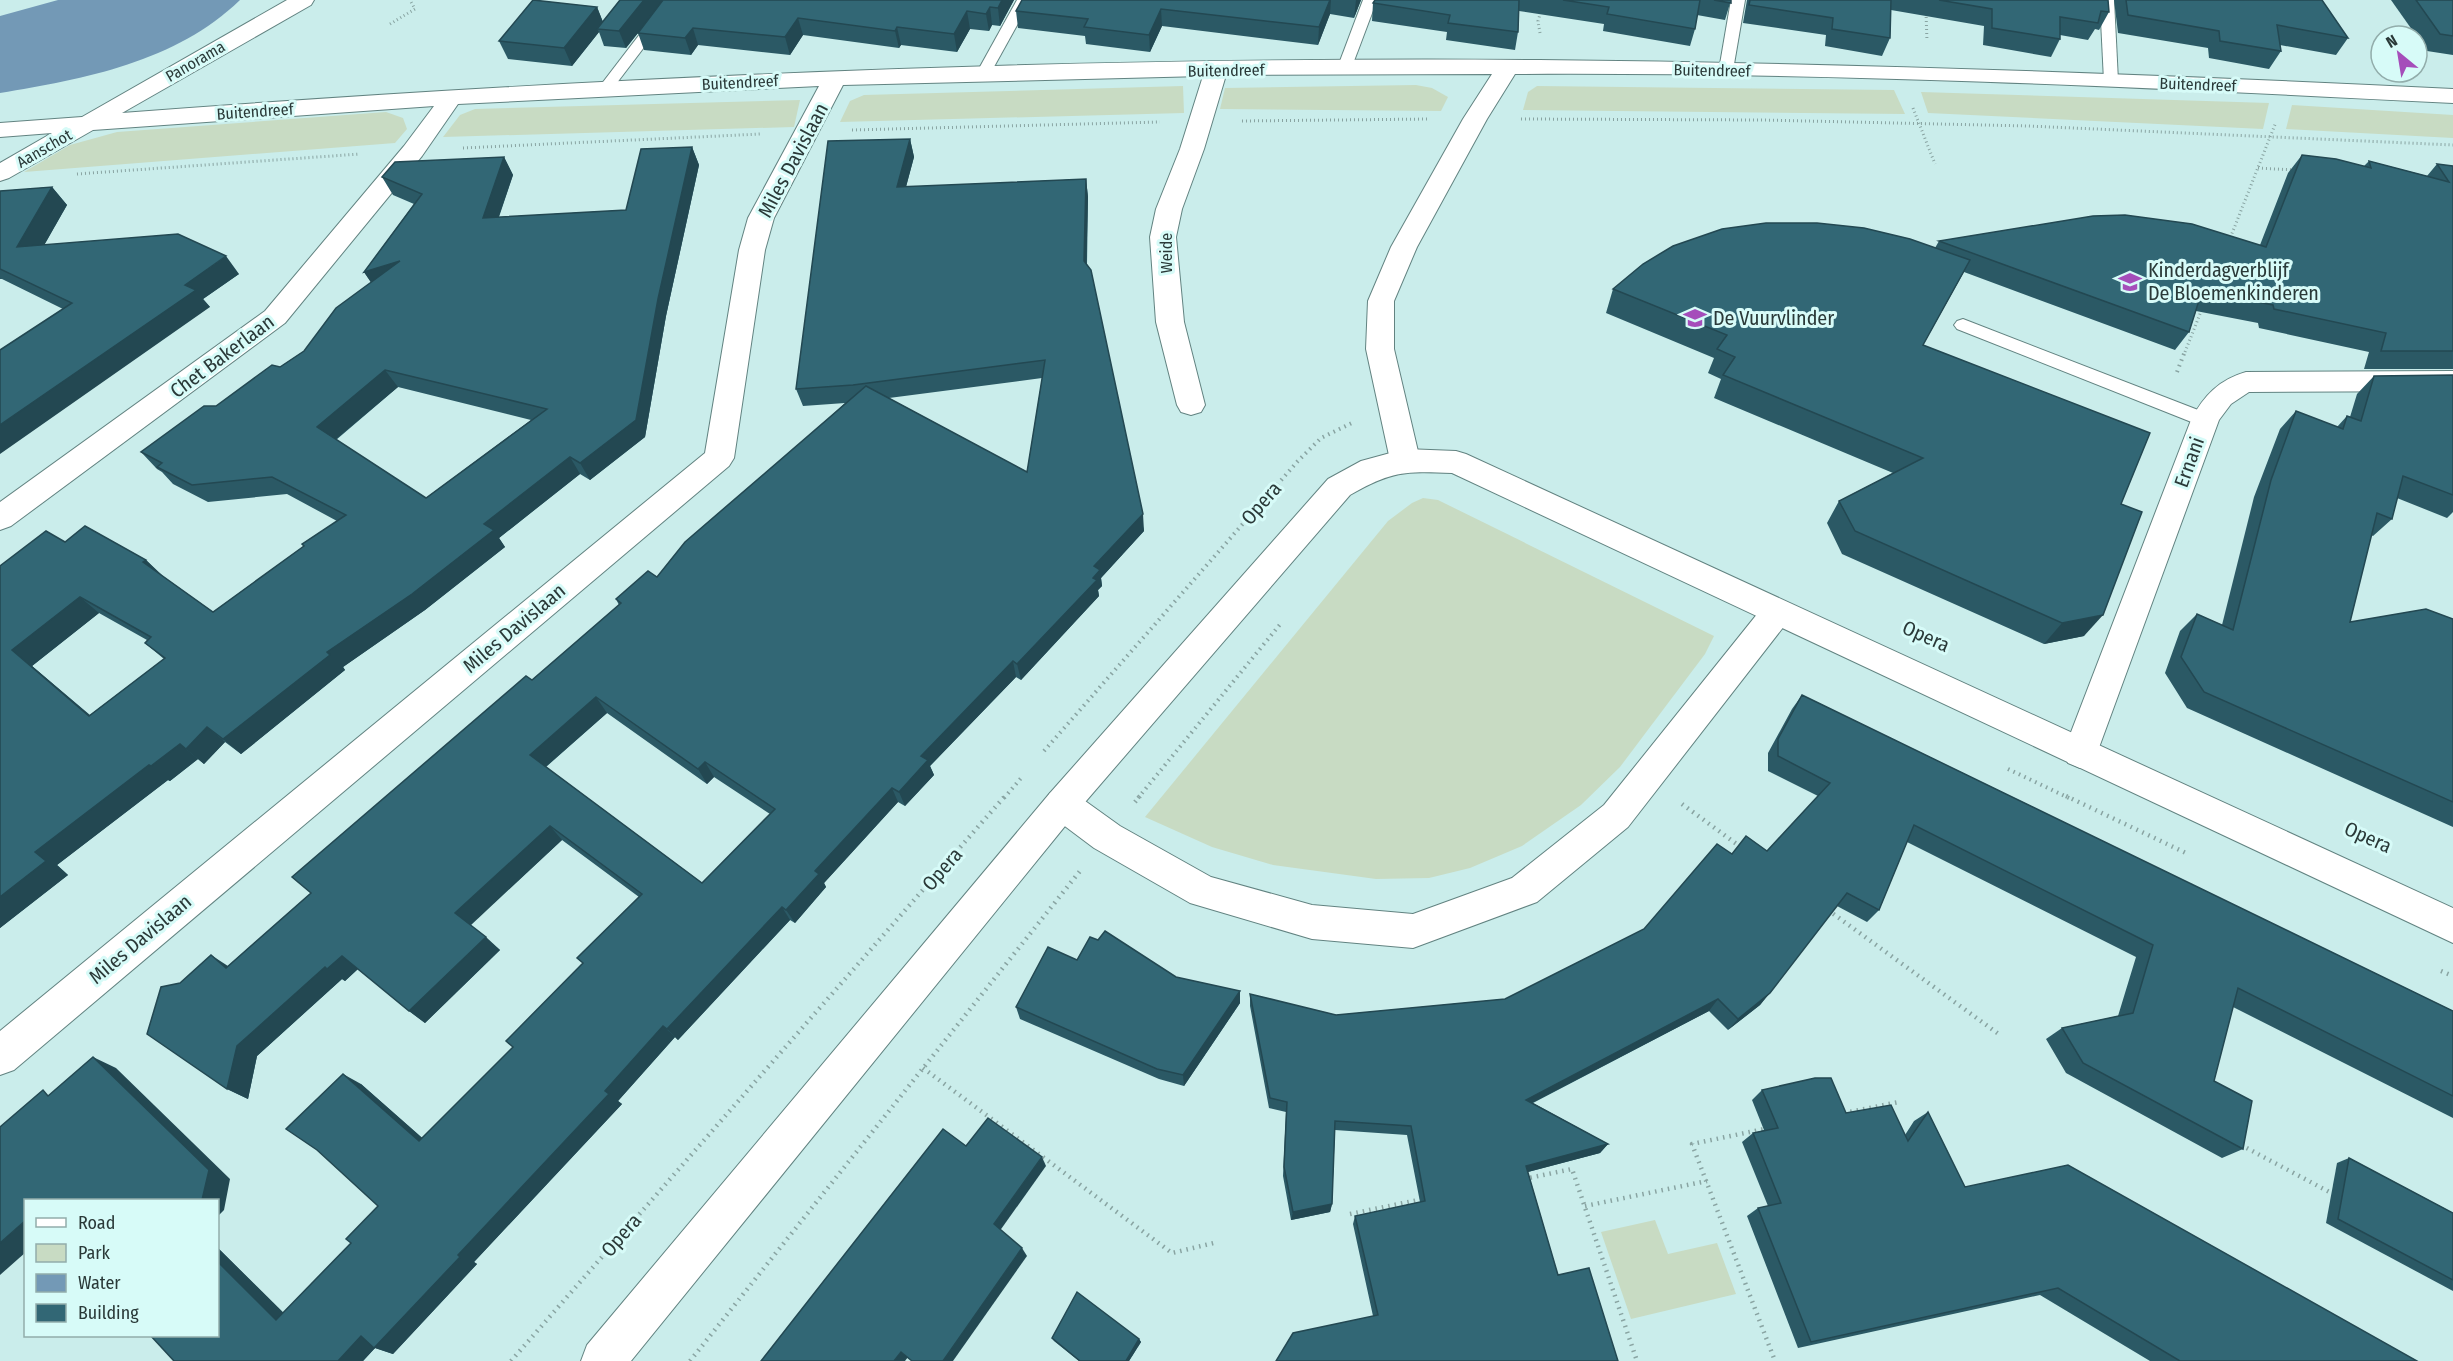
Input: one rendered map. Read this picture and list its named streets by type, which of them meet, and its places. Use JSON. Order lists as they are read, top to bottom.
{
  "streets": {
    "street": [
      "Panorama",
      "Buitendreef",
      "Aanschot",
      "Miles Davislaan",
      "Weide",
      "Chet Bakerlaan",
      "Ernani",
      "Opera"
    ]
  },
  "crossings": [
    ["Panorama", "Buitendreef"],
    ["Panorama", "Aanschot"],
    ["Buitendreef", "Aanschot"],
    ["Buitendreef", "Miles Davislaan"],
    ["Buitendreef", "Weide"],
    ["Buitendreef", "Chet Bakerlaan"],
    ["Ernani", "Opera"]
  ],
  "places": {
    "school or university": ["Kinderdagverblijf De Bloemenkinderen", "De Vuurvlinder"]
  },
  "legend": [
    "Road",
    "Park",
    "Water",
    "Building"
  ],
  "north": "top left"
}
